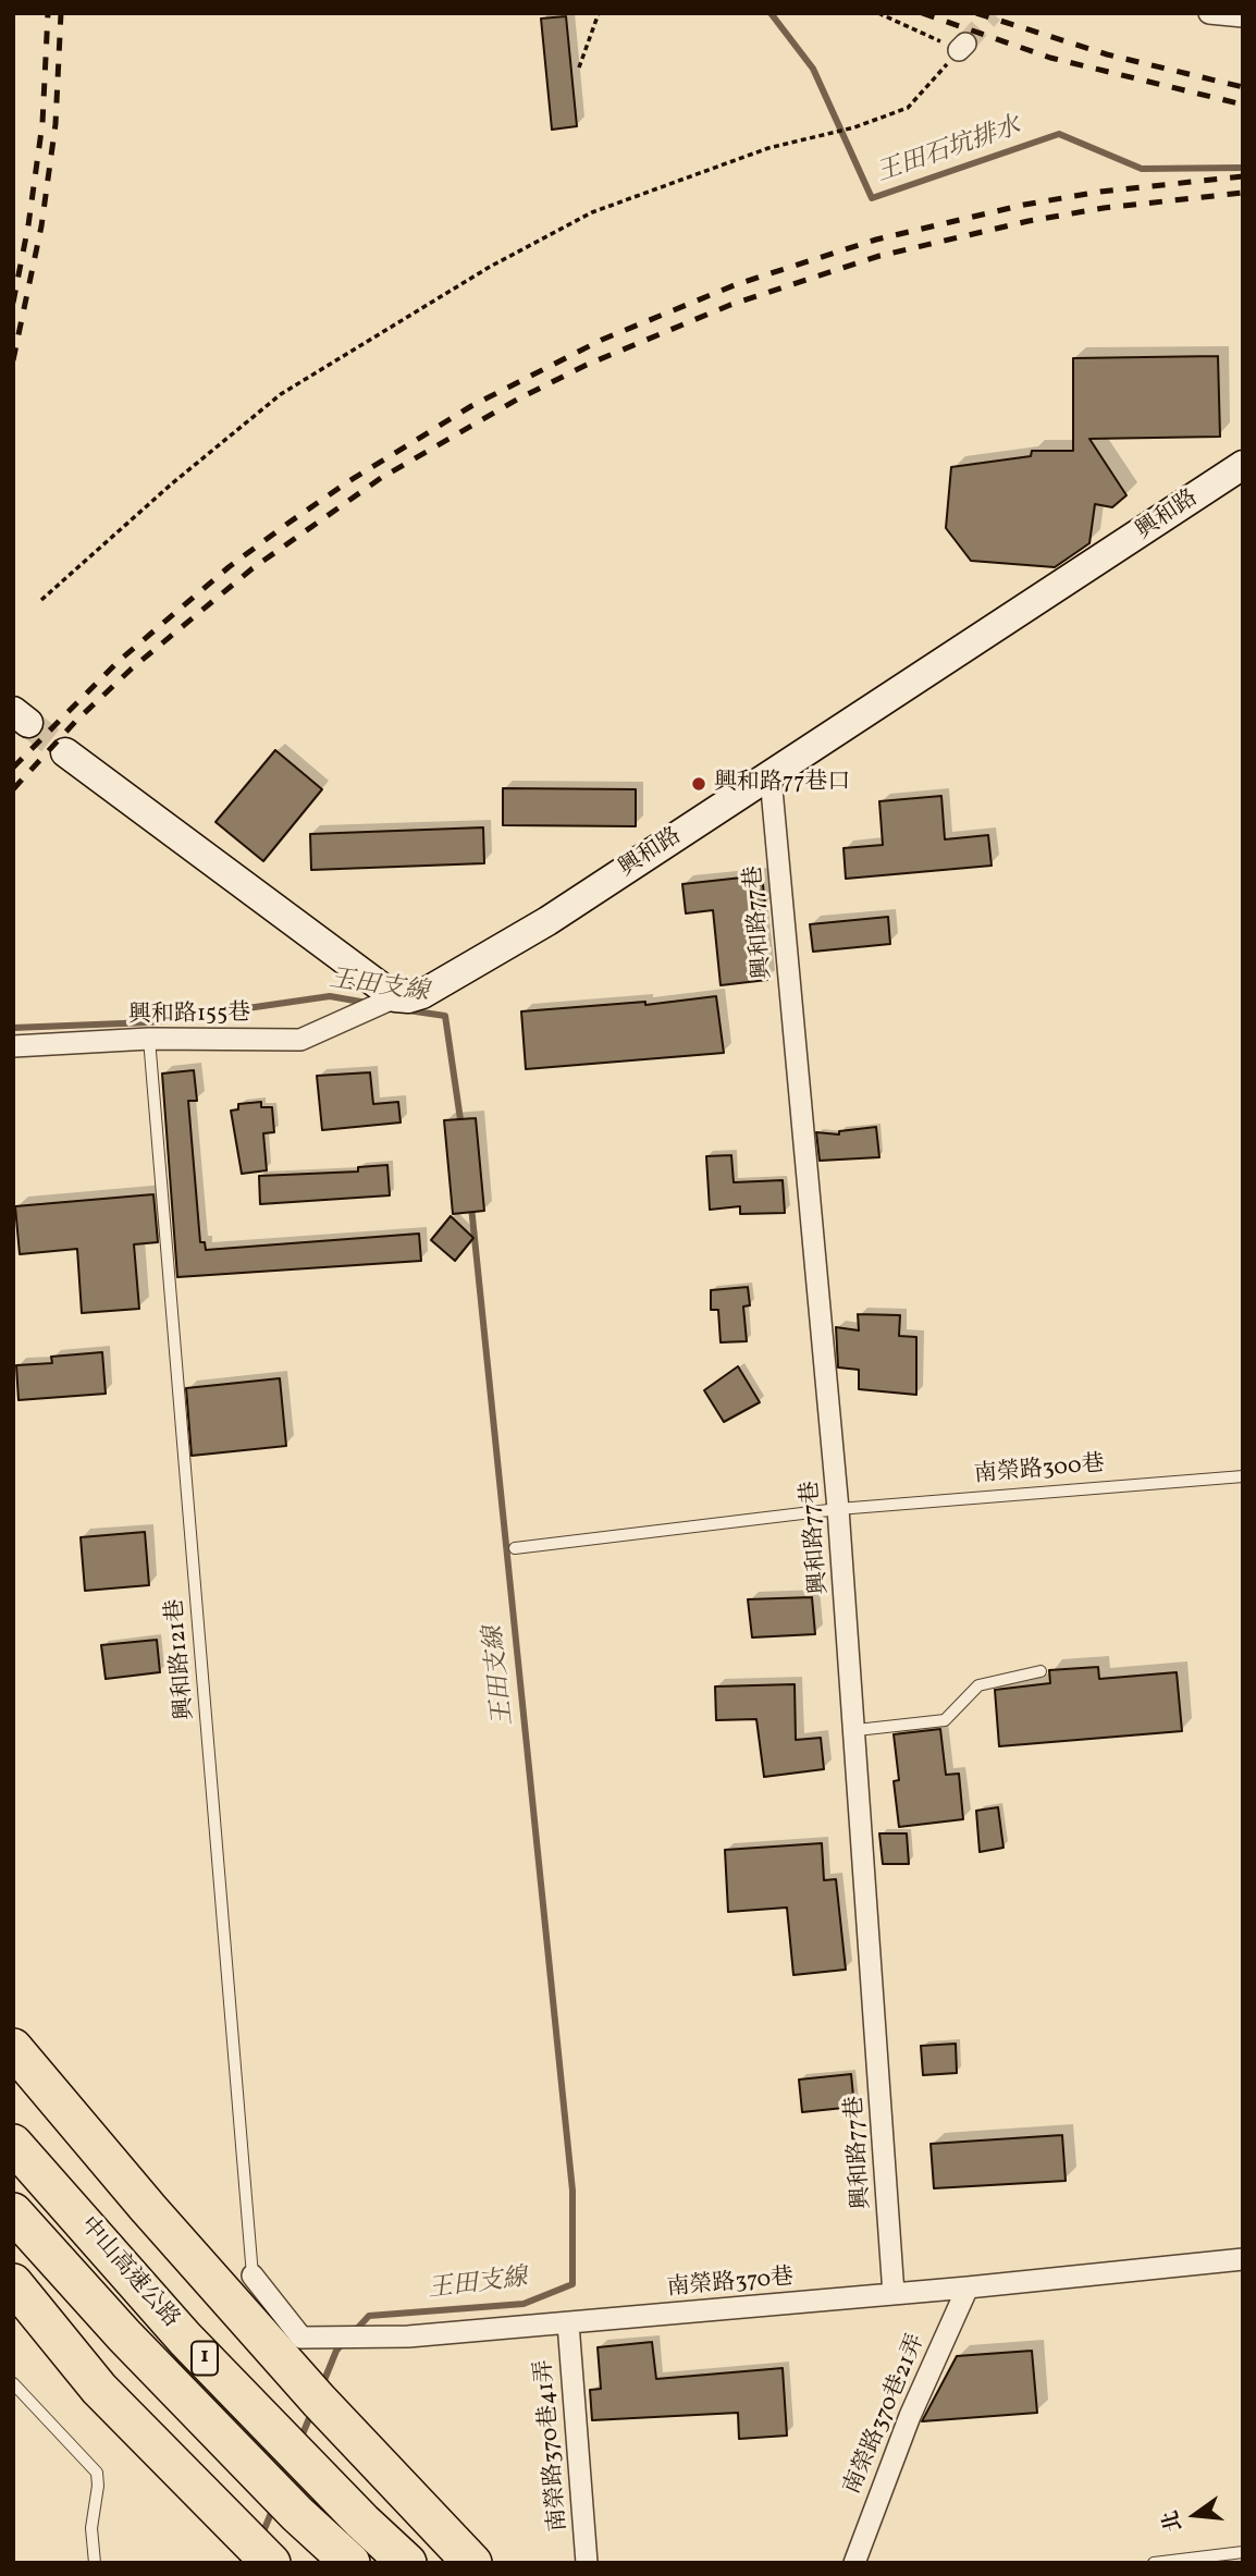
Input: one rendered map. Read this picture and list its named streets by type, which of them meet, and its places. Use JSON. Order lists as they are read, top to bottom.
{
  "streets": {
    "highway": ["中山高速公路", "1"],
    "street": [
      "興和路",
      "興和路77巷",
      "興和路155巷",
      "南榮路370巷",
      "南榮路370巷21弄",
      "南榮路370巷41弄"
    ],
    "lane": ["南榮路300巷", "興和路121巷"]
  },
  "crossings": [
    ["興和路", "興和路77巷"],
    ["興和路", "興和路155巷"],
    ["興和路77巷", "南榮路300巷"],
    ["興和路77巷", "南榮路370巷"],
    ["興和路155巷", "興和路121巷"],
    ["興和路121巷", "南榮路370巷"],
    ["南榮路370巷", "南榮路370巷21弄"],
    ["南榮路370巷", "南榮路370巷41弄"]
  ],
  "water": ["王田石坑排水", "王田支線"],
  "places": ["興和路77巷口"],
  "north": "left"
}
